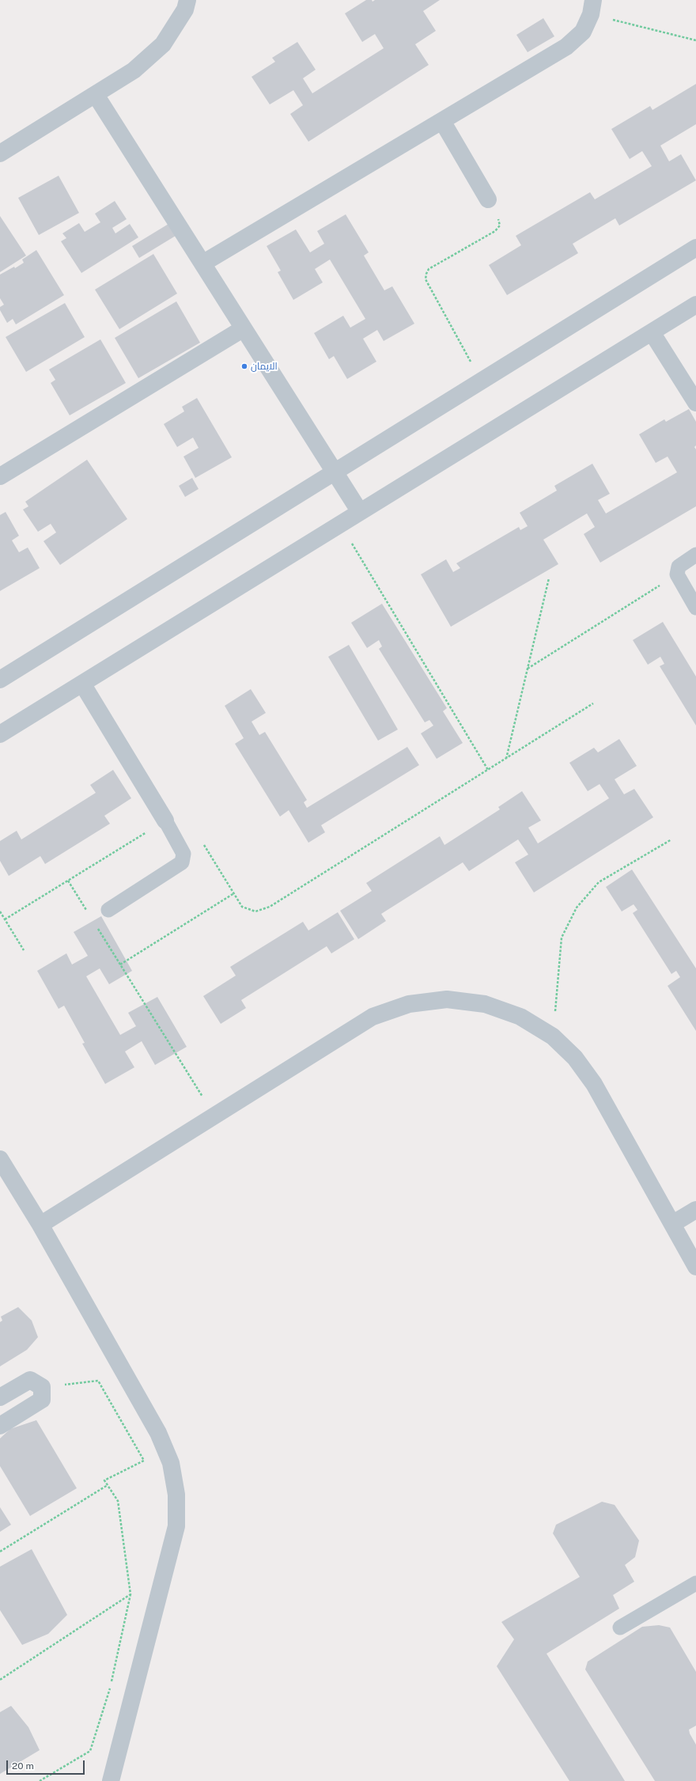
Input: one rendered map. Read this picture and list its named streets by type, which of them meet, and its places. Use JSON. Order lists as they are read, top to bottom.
{
  "places": ["الايمان"],
  "scale_bar": "20 m"
}
